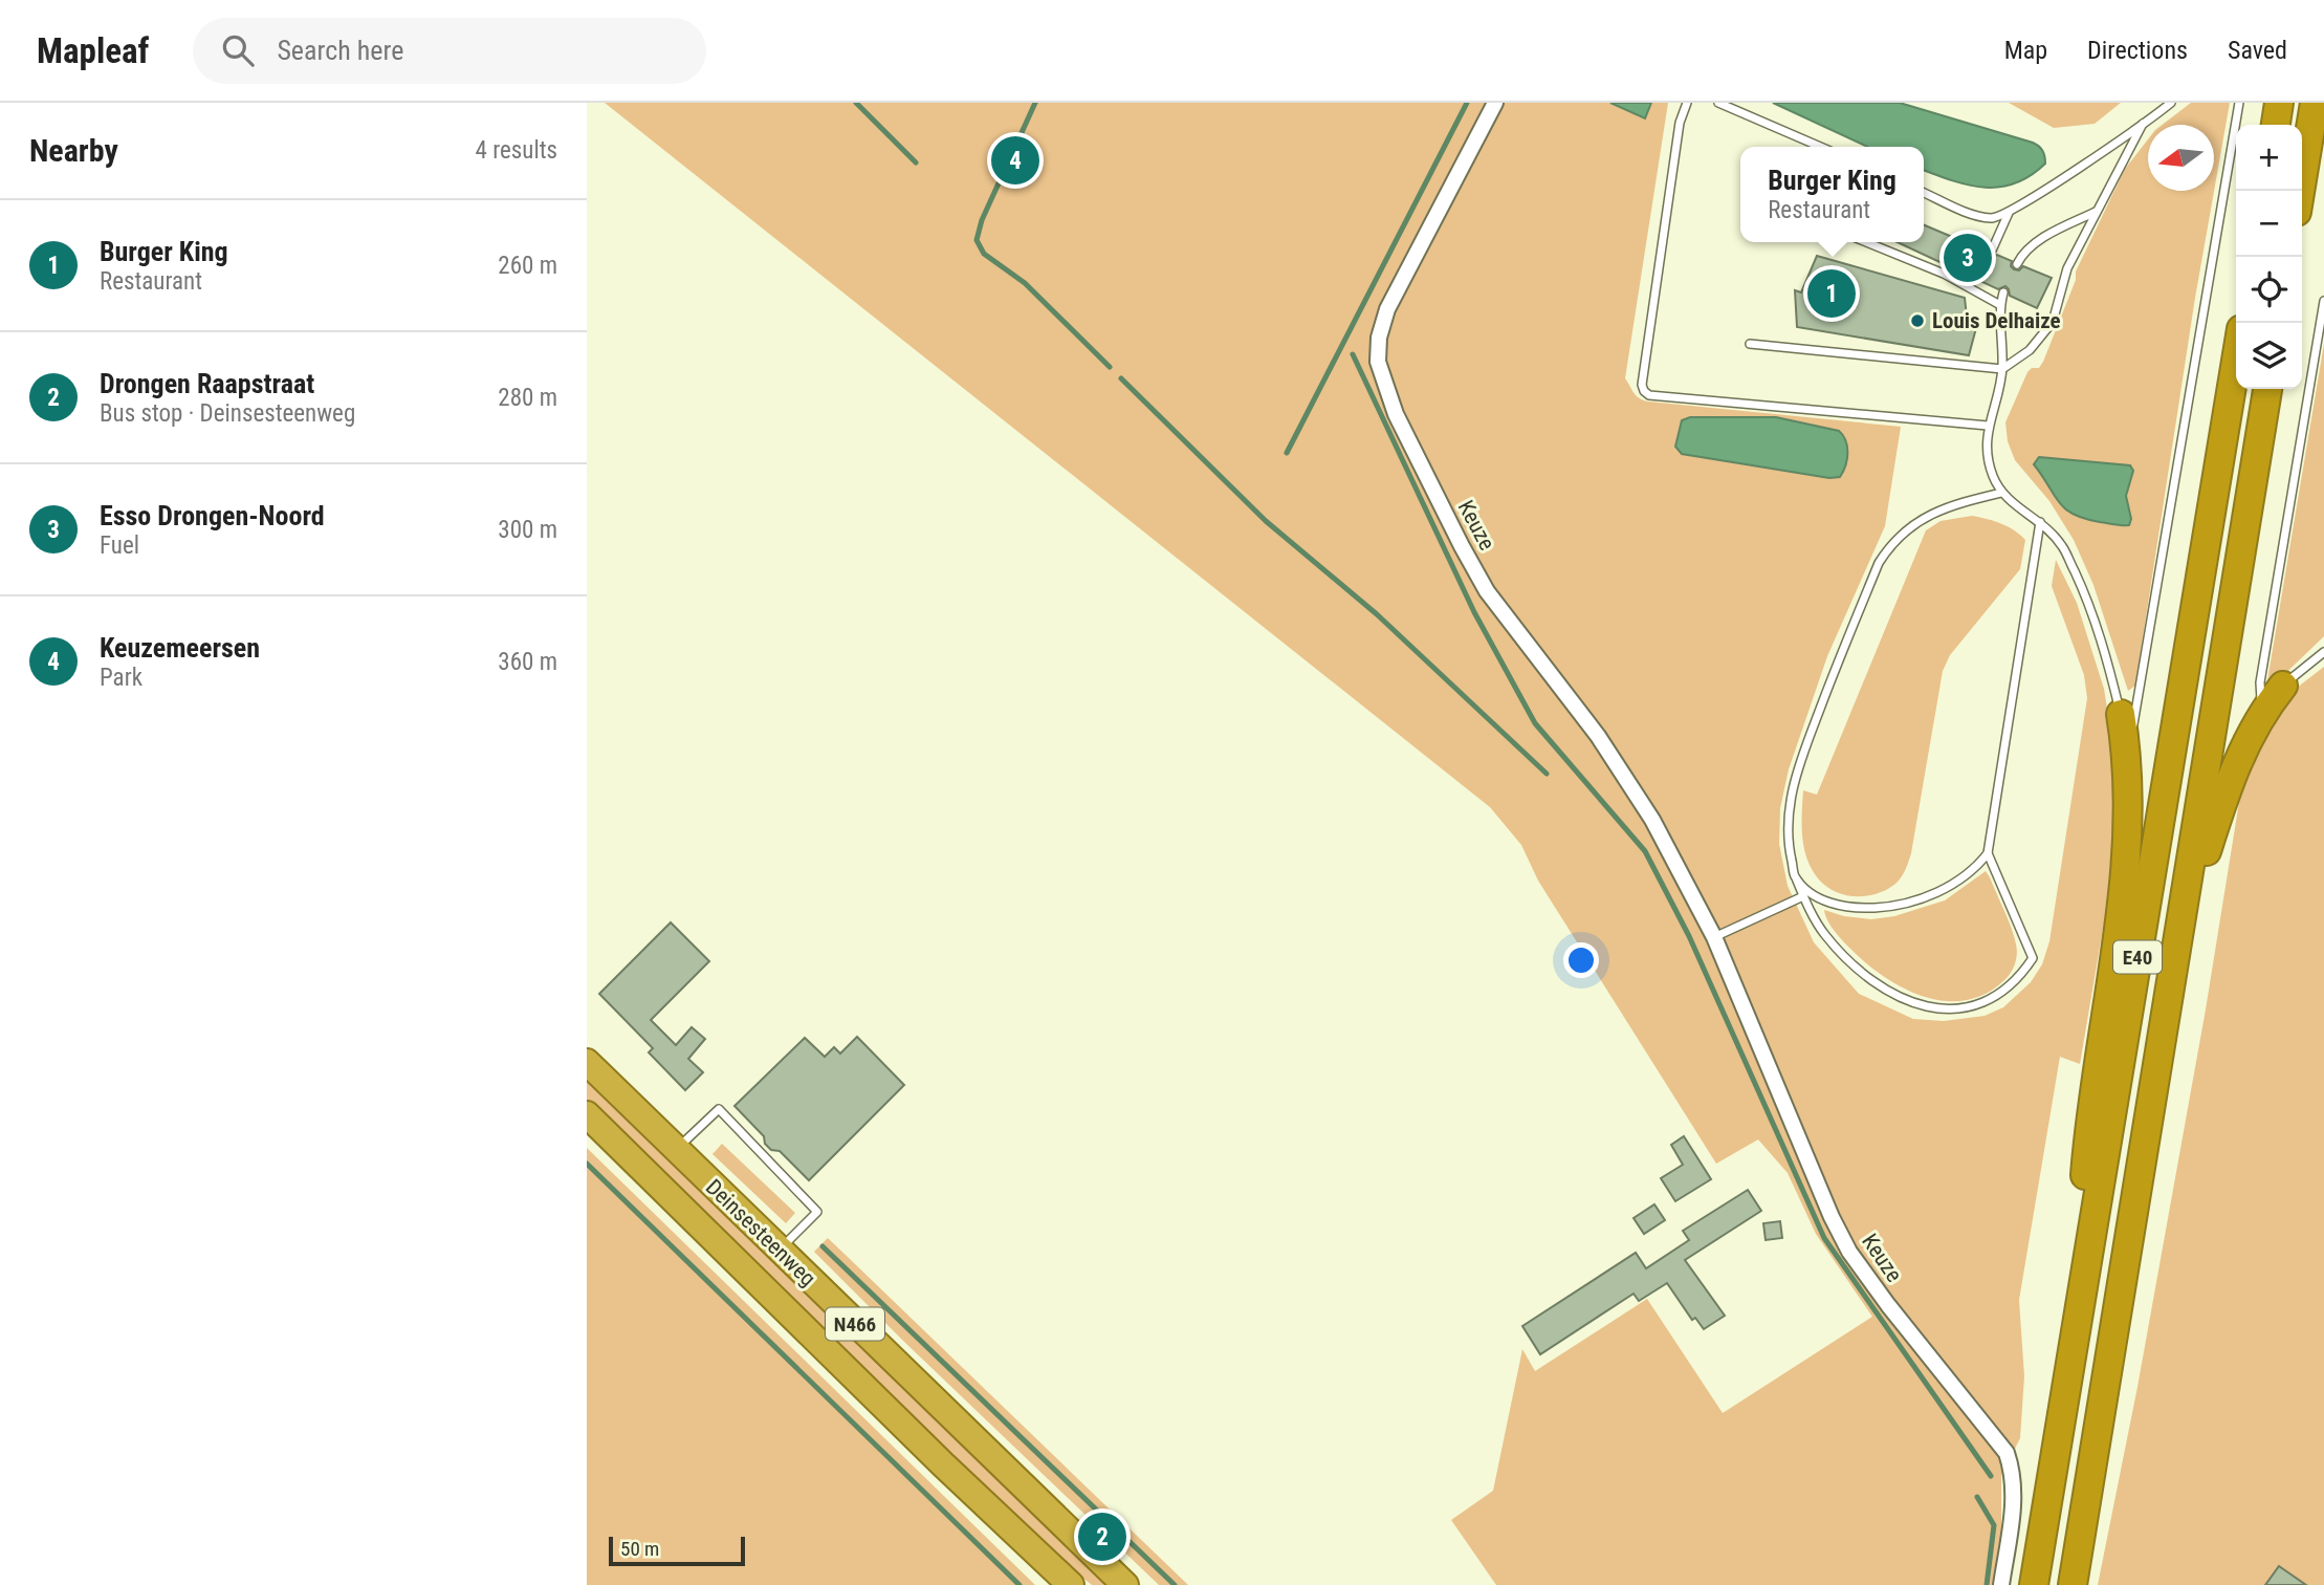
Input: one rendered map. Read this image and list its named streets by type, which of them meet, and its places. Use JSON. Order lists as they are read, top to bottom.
{
  "streets": {
    "highway": ["E40", "Deinsesteenweg", "N466"],
    "street": ["Keuze"]
  },
  "places": ["Louis Delhaize"],
  "scale_bar": "50 m",
  "north": "left",
  "page": {
    "header": "Mapleaf",
    "search": "Search here",
    "nav": ["Map", "Directions", "Saved"],
    "heading": ["Nearby", "4 results"],
    "map_buttons": ["+", "−"],
    "pins": [
      "4",
      "3",
      "1",
      "2"
    ],
    "popup": ["Burger King", "Restaurant"],
    "list": [
      {
        "mark": "1",
        "name": "Burger King",
        "note": "Restaurant",
        "value": "260 m"
      },
      {
        "mark": "2",
        "name": "Drongen Raapstraat",
        "note": "Bus stop · Deinsesteenweg",
        "value": "280 m"
      },
      {
        "mark": "3",
        "name": "Esso Drongen-Noord",
        "note": "Fuel",
        "value": "300 m"
      },
      {
        "mark": "4",
        "name": "Keuzemeersen",
        "note": "Park",
        "value": "360 m"
      }
    ],
    "scale": "50 m"
  }
}
